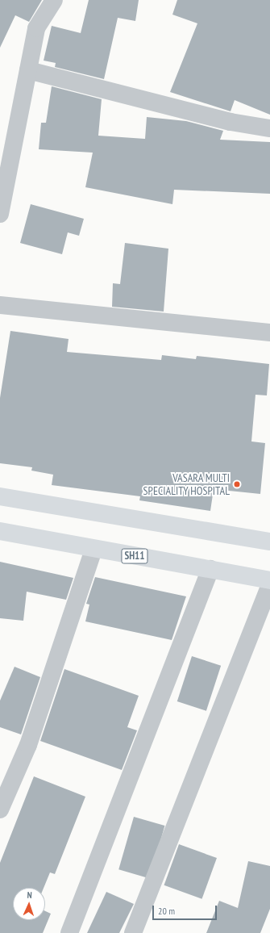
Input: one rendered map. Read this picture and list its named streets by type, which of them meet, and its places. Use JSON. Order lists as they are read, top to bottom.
{
  "streets": {
    "main road": ["SH11"]
  },
  "places": ["VASARA MULTI SPECIALITY HOSPITAL"],
  "scale_bar": "20 m",
  "north": "top"
}
